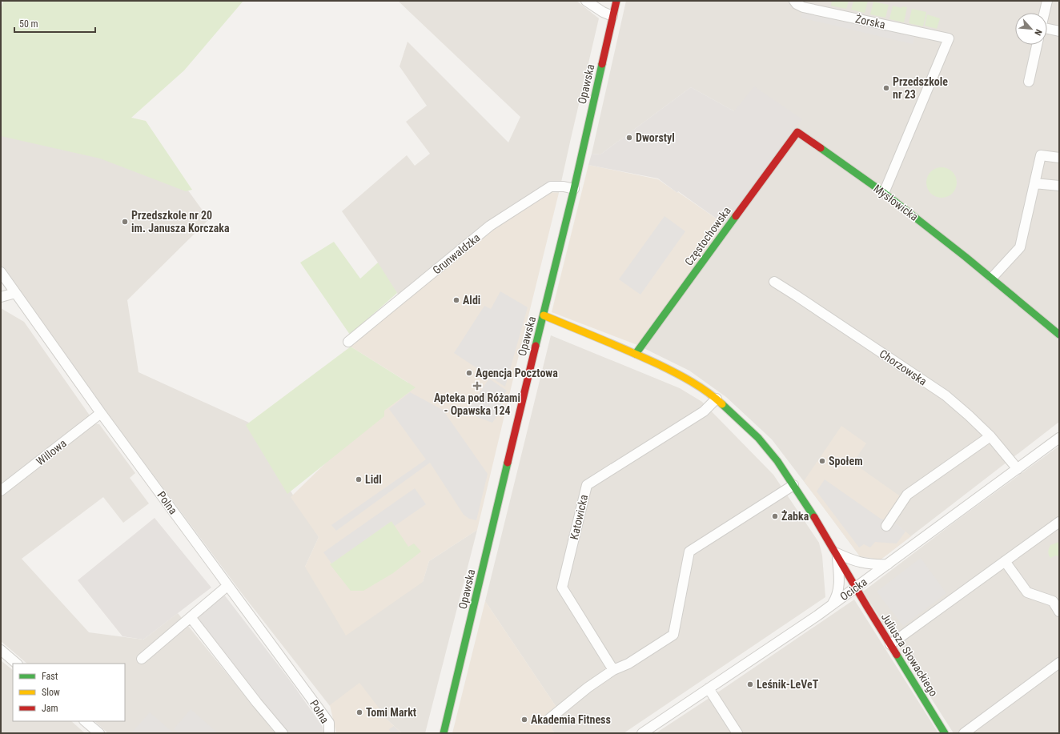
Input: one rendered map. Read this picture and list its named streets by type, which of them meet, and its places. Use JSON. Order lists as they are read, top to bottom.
{
  "streets": {
    "street": [
      "Żorska",
      "Opawska",
      "Mysłowicka",
      "Częstochowska",
      "Grunwaldzka",
      "Chorzowska",
      "Willowa",
      "Polna",
      "Katowicka",
      "Ocicka",
      "Juliusza Słowackiego"
    ]
  },
  "crossings": [
    ["Żorska", "Mysłowicka"],
    ["Opawska", "Grunwaldzka"],
    ["Mysłowicka", "Częstochowska"],
    ["Chorzowska", "Ocicka"],
    ["Willowa", "Polna"],
    ["Ocicka", "Juliusza Słowackiego"]
  ],
  "places": {
    "other": [
      "Przedszkole nr 23",
      "Dworstyl",
      "Przedszkole nr 20 im. Janusza Korczaka",
      "Aldi",
      "Agencja Pocztowa",
      "Społem",
      "Lidl",
      "Żabka",
      "Leśnik-LeVeT",
      "Tomi Markt",
      "Akademia Fitness"
    ],
    "health": ["Apteka pod Różami - Opawska 124"]
  },
  "legend": ["Fast", "Slow", "Jam"],
  "scale_bar": "50 m",
  "north": "bottom right"
}
